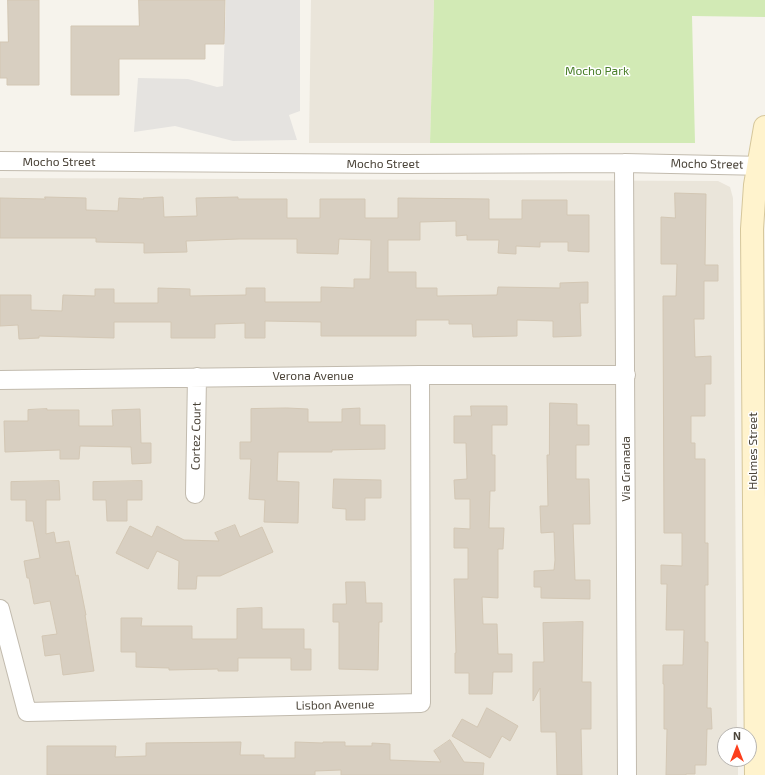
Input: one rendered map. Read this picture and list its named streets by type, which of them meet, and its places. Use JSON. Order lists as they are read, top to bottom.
{
  "streets": {
    "main road": ["Holmes Street"],
    "street": [
      "Mocho Street",
      "Verona Avenue",
      "Cortez Court",
      "Via Granada",
      "Lisbon Avenue"
    ]
  },
  "crossings": [
    ["Mocho Street", "Holmes Street"],
    ["Mocho Street", "Via Granada"],
    ["Verona Avenue", "Cortez Court"],
    ["Verona Avenue", "Via Granada"],
    ["Verona Avenue", "Lisbon Avenue"]
  ],
  "parks": ["Mocho Park"],
  "north": "top"
}
